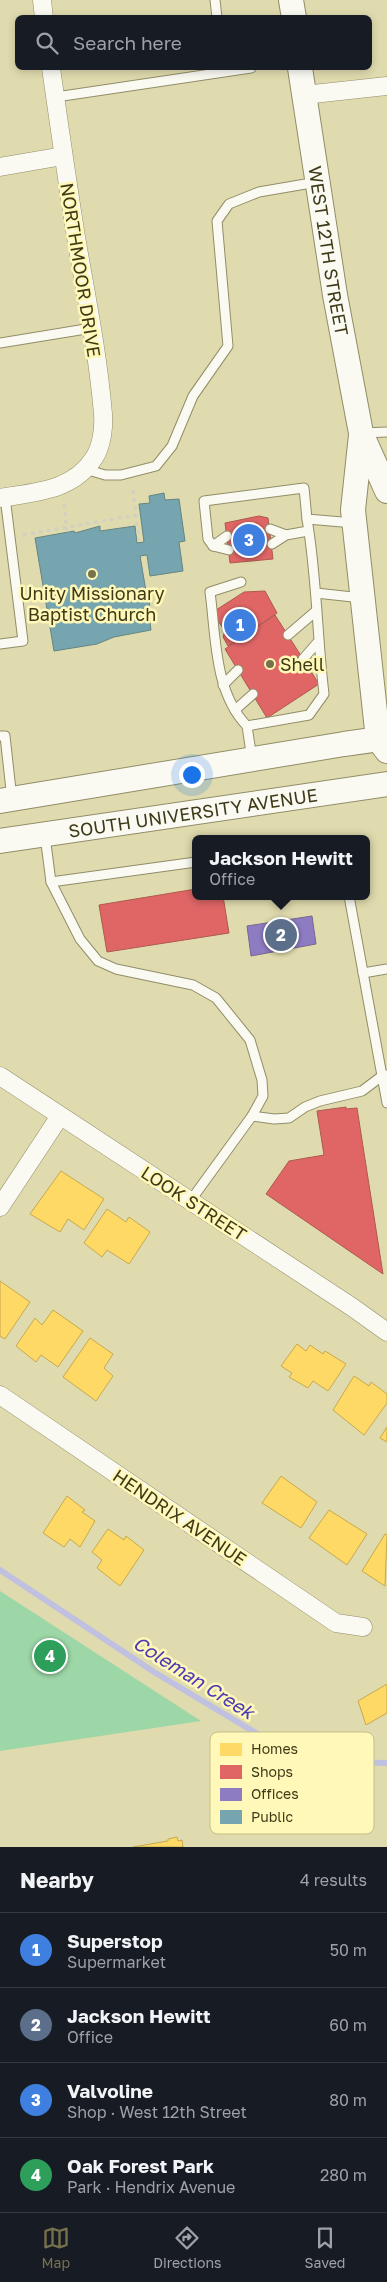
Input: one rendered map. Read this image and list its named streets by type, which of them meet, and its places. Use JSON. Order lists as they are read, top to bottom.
{
  "streets": {
    "main road": ["WEST 12TH STREET", "SOUTH UNIVERSITY AVENUE"],
    "street": ["NORTHMOOR DRIVE", "LOOK STREET", "HENDRIX AVENUE"]
  },
  "water": ["Coleman Creek"],
  "places": ["Unity Missionary Baptist Church", "Shell"],
  "legend": [
    "Homes",
    "Shops",
    "Offices",
    "Public"
  ],
  "page": {
    "search": "Search here",
    "pins": [
      "3",
      "1",
      "2",
      "4"
    ],
    "popup": ["Jackson Hewitt", "Office"],
    "heading": ["Nearby", "4 results"],
    "list": [
      {
        "mark": "1",
        "name": "Superstop",
        "note": "Supermarket",
        "value": "50 m"
      },
      {
        "mark": "2",
        "name": "Jackson Hewitt",
        "note": "Office",
        "value": "60 m"
      },
      {
        "mark": "3",
        "name": "Valvoline",
        "note": "Shop · West 12th Street",
        "value": "80 m"
      },
      {
        "mark": "4",
        "name": "Oak Forest Park",
        "note": "Park · Hendrix Avenue",
        "value": "280 m"
      }
    ],
    "nav": ["Map", "Directions", "Saved"]
  }
}
